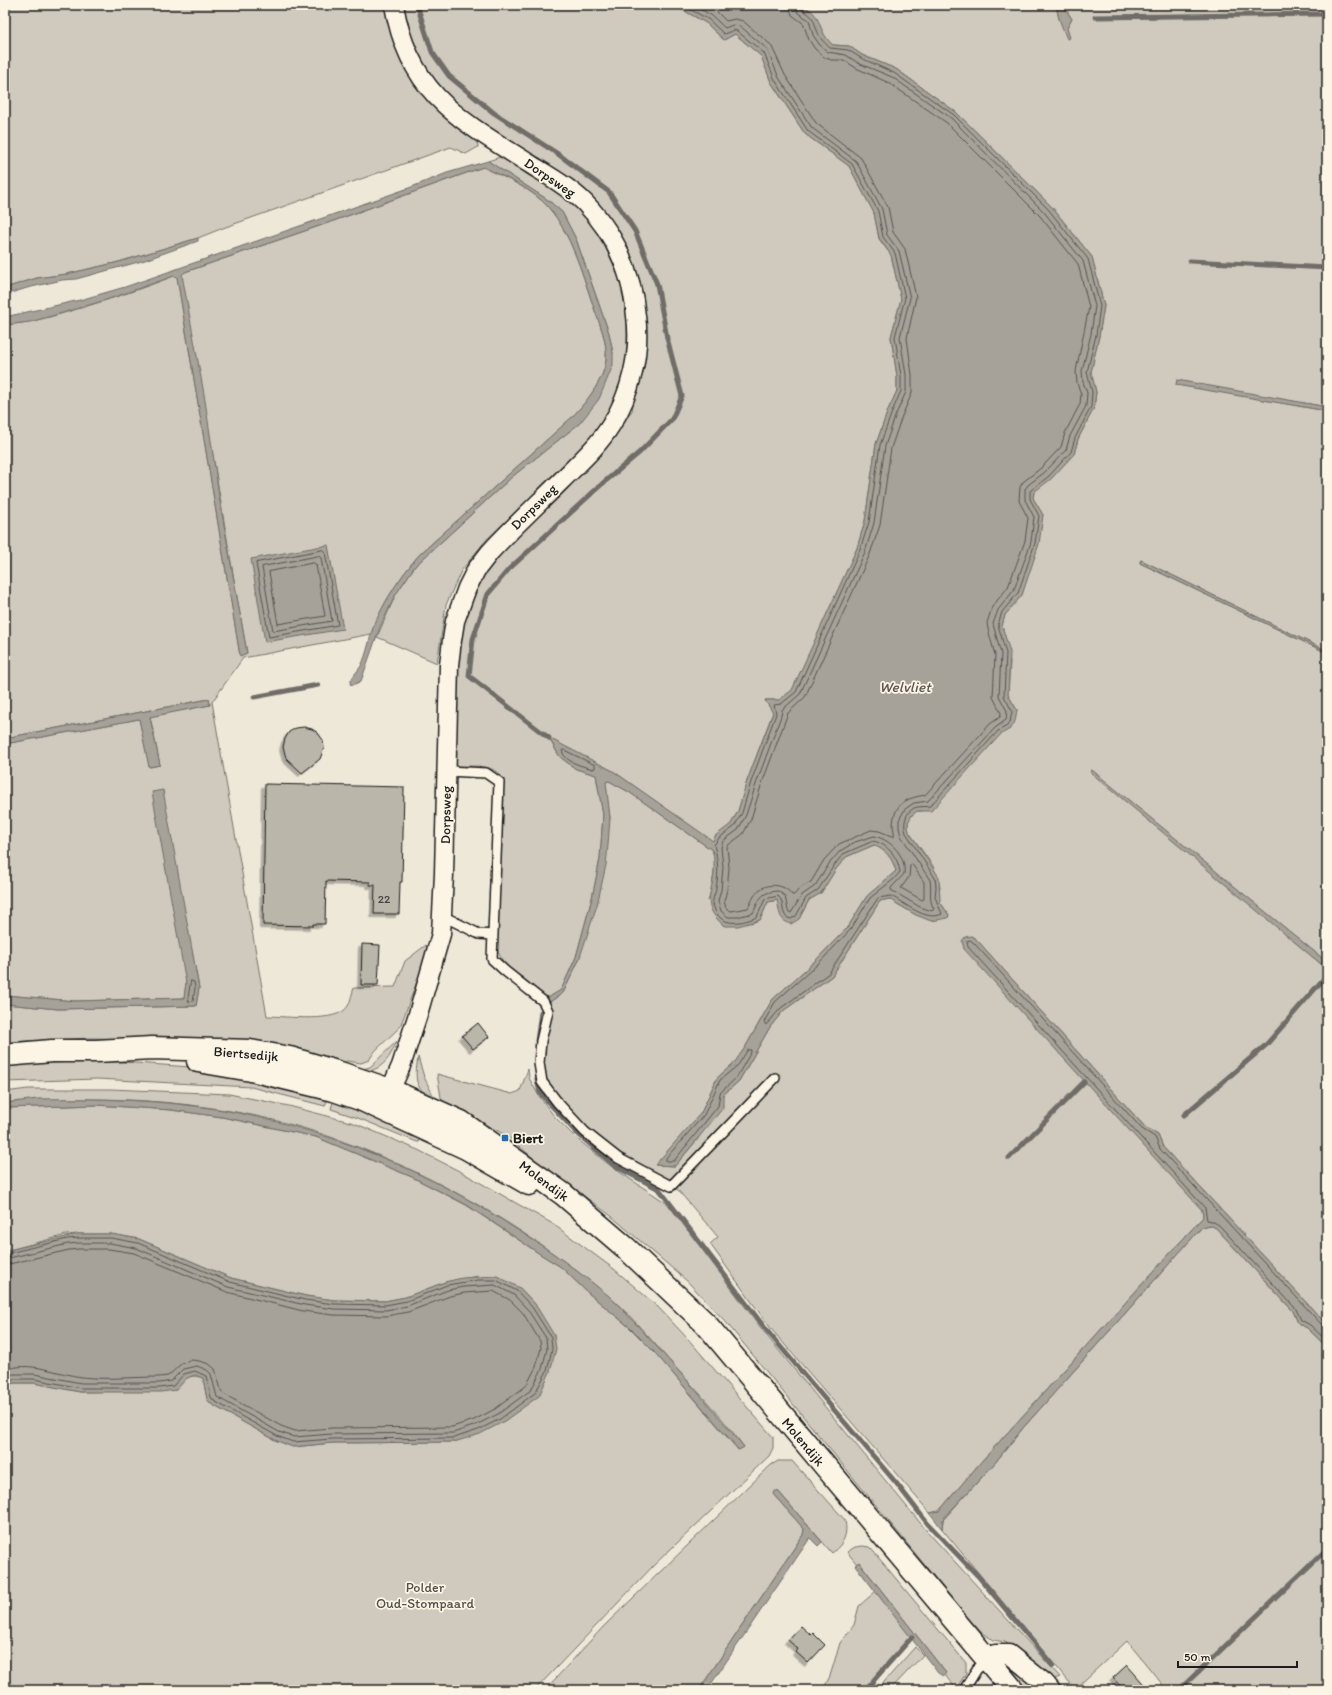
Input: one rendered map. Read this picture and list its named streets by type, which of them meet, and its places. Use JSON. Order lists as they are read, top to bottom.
{
  "streets": {
    "main road": ["Biertsedijk", "Molendijk"],
    "street": ["Dorpsweg"]
  },
  "crossings": [
    ["Dorpsweg", "Biertsedijk"],
    ["Dorpsweg", "Molendijk"],
    ["Biertsedijk", "Molendijk"]
  ],
  "water": ["Welvliet"],
  "parks": ["Polder Oud-Stompaard"],
  "places": {
    "transit": ["Biert"]
  },
  "house_numbers": ["22"],
  "scale_bar": "50 m"
}
